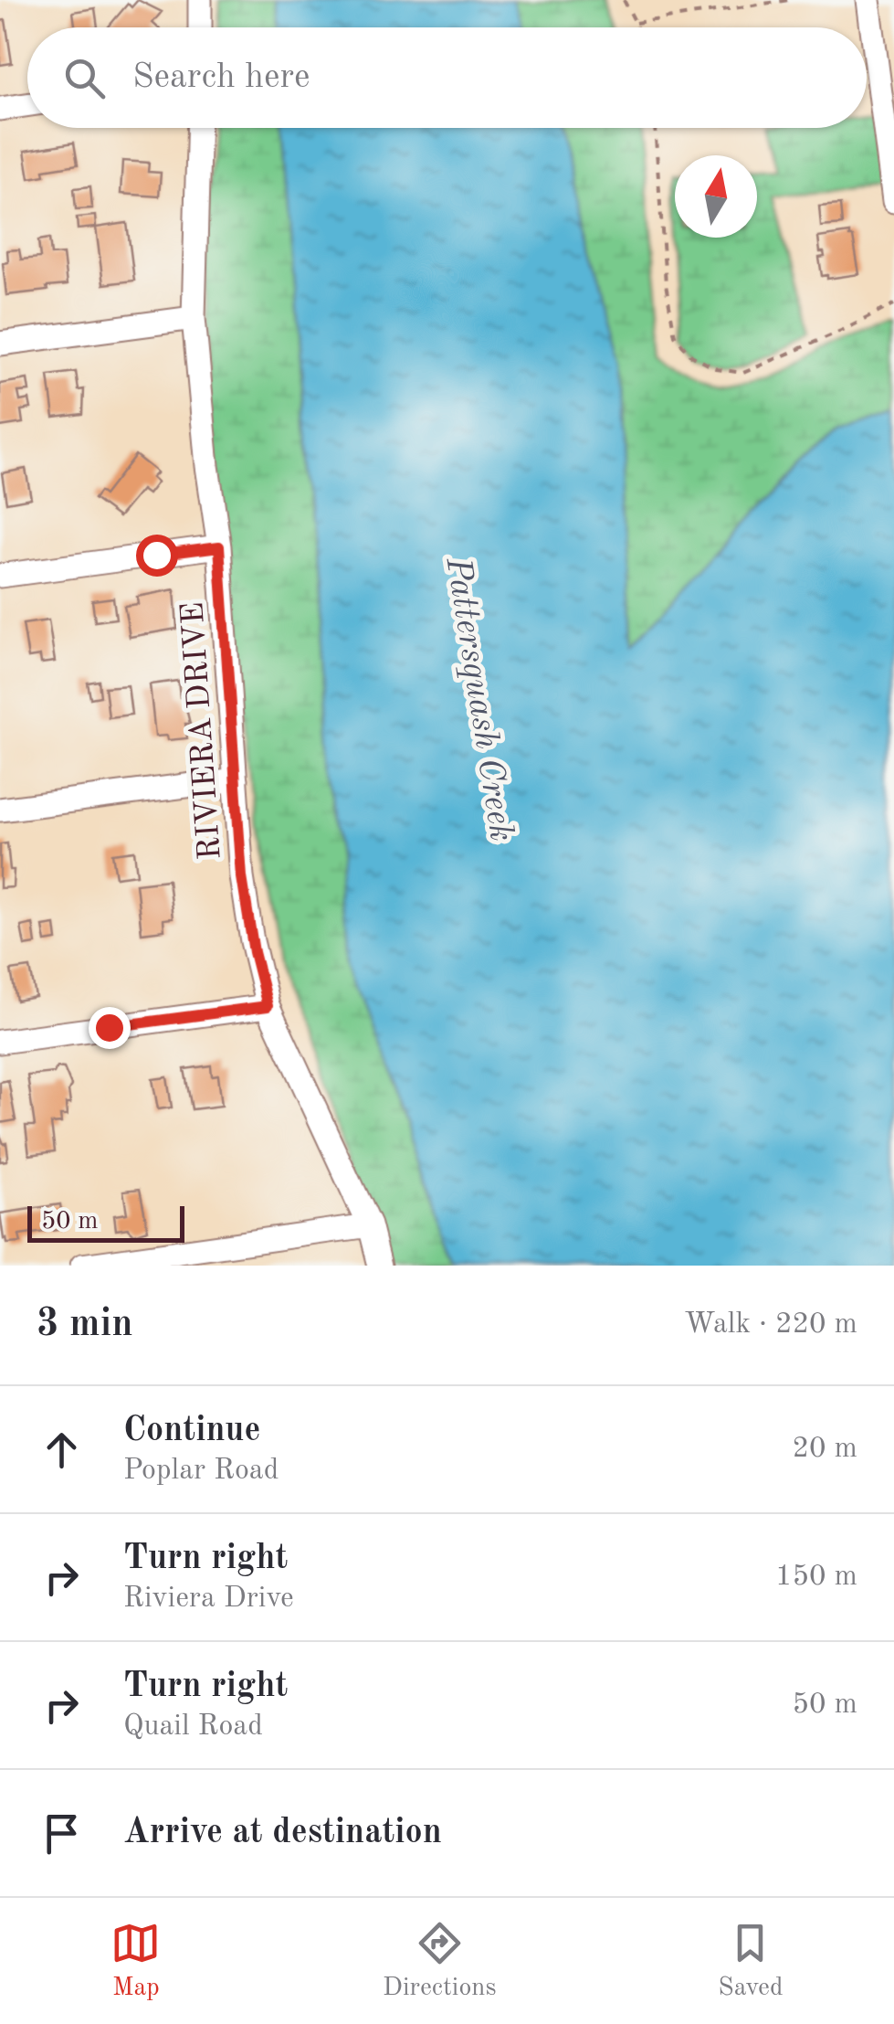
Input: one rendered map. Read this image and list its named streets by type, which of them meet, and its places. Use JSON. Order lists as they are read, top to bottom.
{
  "streets": {
    "street": ["RIVIERA DRIVE"]
  },
  "water": ["Pattersquash Creek"],
  "scale_bar": "50 m",
  "north": "top",
  "page": {
    "search": "Search here",
    "scale": "50 m",
    "heading": ["3 min", "Walk · 220 m"],
    "list": [
      ["Continue", "Poplar Road", "20 m"],
      ["Turn right", "Riviera Drive", "150 m"],
      ["Turn right", "Quail Road", "50 m"],
      "Arrive at destination"
    ],
    "nav": ["Map", "Directions", "Saved"]
  }
}
